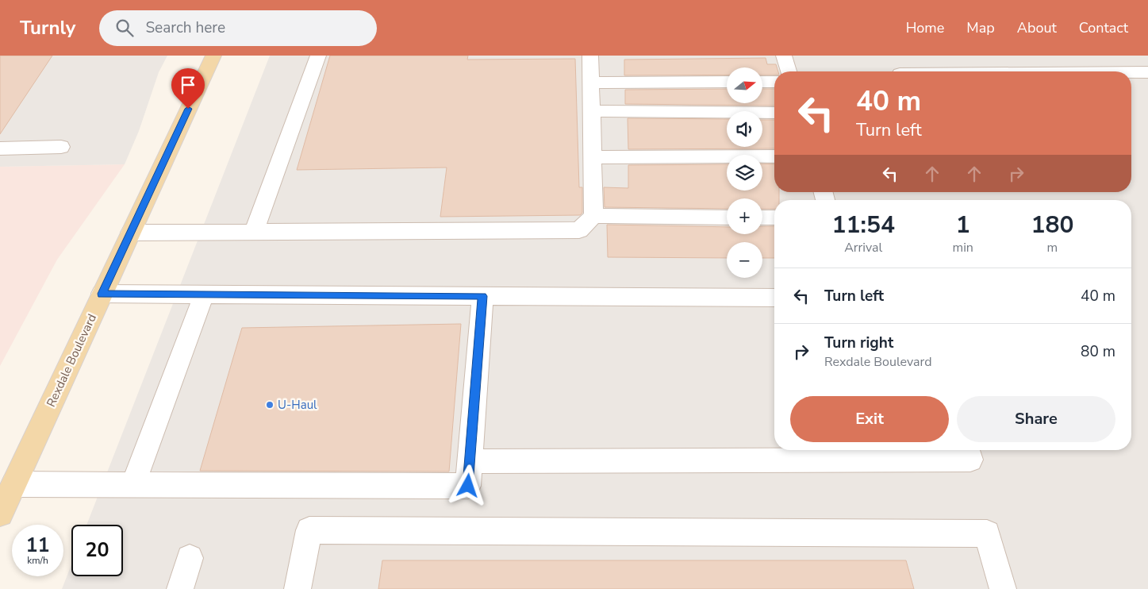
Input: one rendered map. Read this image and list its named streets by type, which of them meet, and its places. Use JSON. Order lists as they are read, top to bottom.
{
  "streets": {
    "main road": ["Rexdale Boulevard"]
  },
  "places": ["U-Haul"],
  "north": "right",
  "page": {
    "header": "Turnly",
    "search": "Search here",
    "nav": [
      "Home",
      "Map",
      "About",
      "Contact"
    ],
    "map_buttons": ["+", "−"],
    "turn": ["40 m", "Turn left"],
    "eta": [
      "11:54",
      "Arrival",
      "1",
      "min",
      "180",
      "m"
    ],
    "list": [
      {
        "name": "Turn left",
        "value": "40 m"
      },
      {
        "name": "Turn right",
        "note": "Rexdale Boulevard",
        "value": "80 m"
      }
    ],
    "buttons": ["Exit", "Share"],
    "speed": "11 km/h",
    "limit": "20"
  }
}
